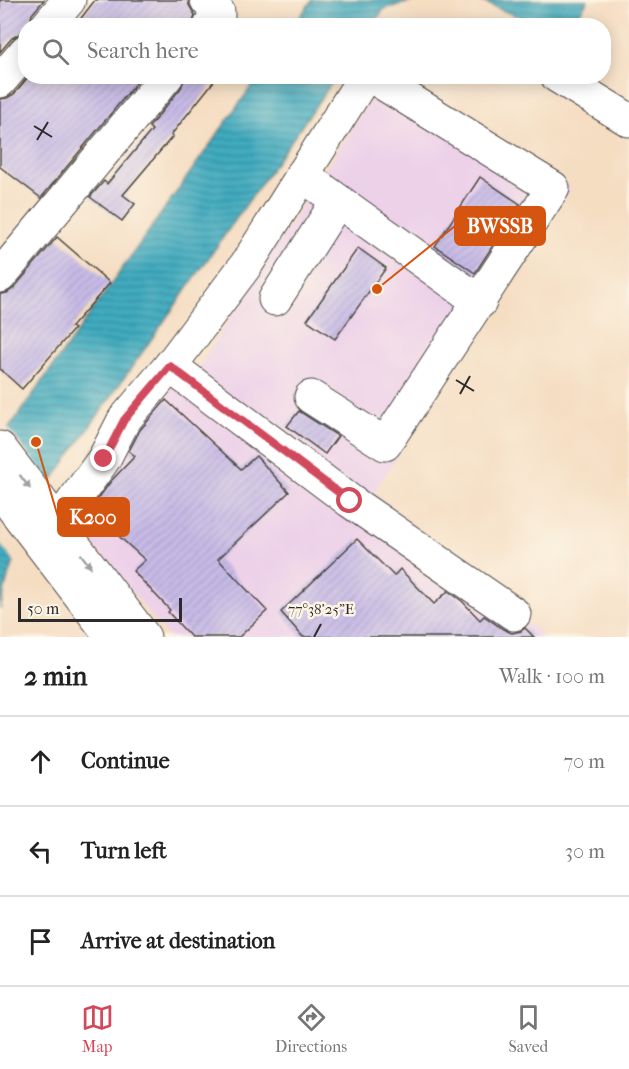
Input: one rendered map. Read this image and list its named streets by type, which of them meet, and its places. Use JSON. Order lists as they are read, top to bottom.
{
  "places": ["BWSSB", "K200"],
  "scale_bar": "50 m",
  "page": {
    "search": "Search here",
    "scale": "50 m",
    "heading": ["2 min", "Walk · 100 m"],
    "list": [
      ["Continue", "70 m"],
      ["Turn left", "30 m"],
      "Arrive at destination"
    ],
    "nav": ["Map", "Directions", "Saved"]
  },
  "coordinates": ["77°38'25\"E"]
}
